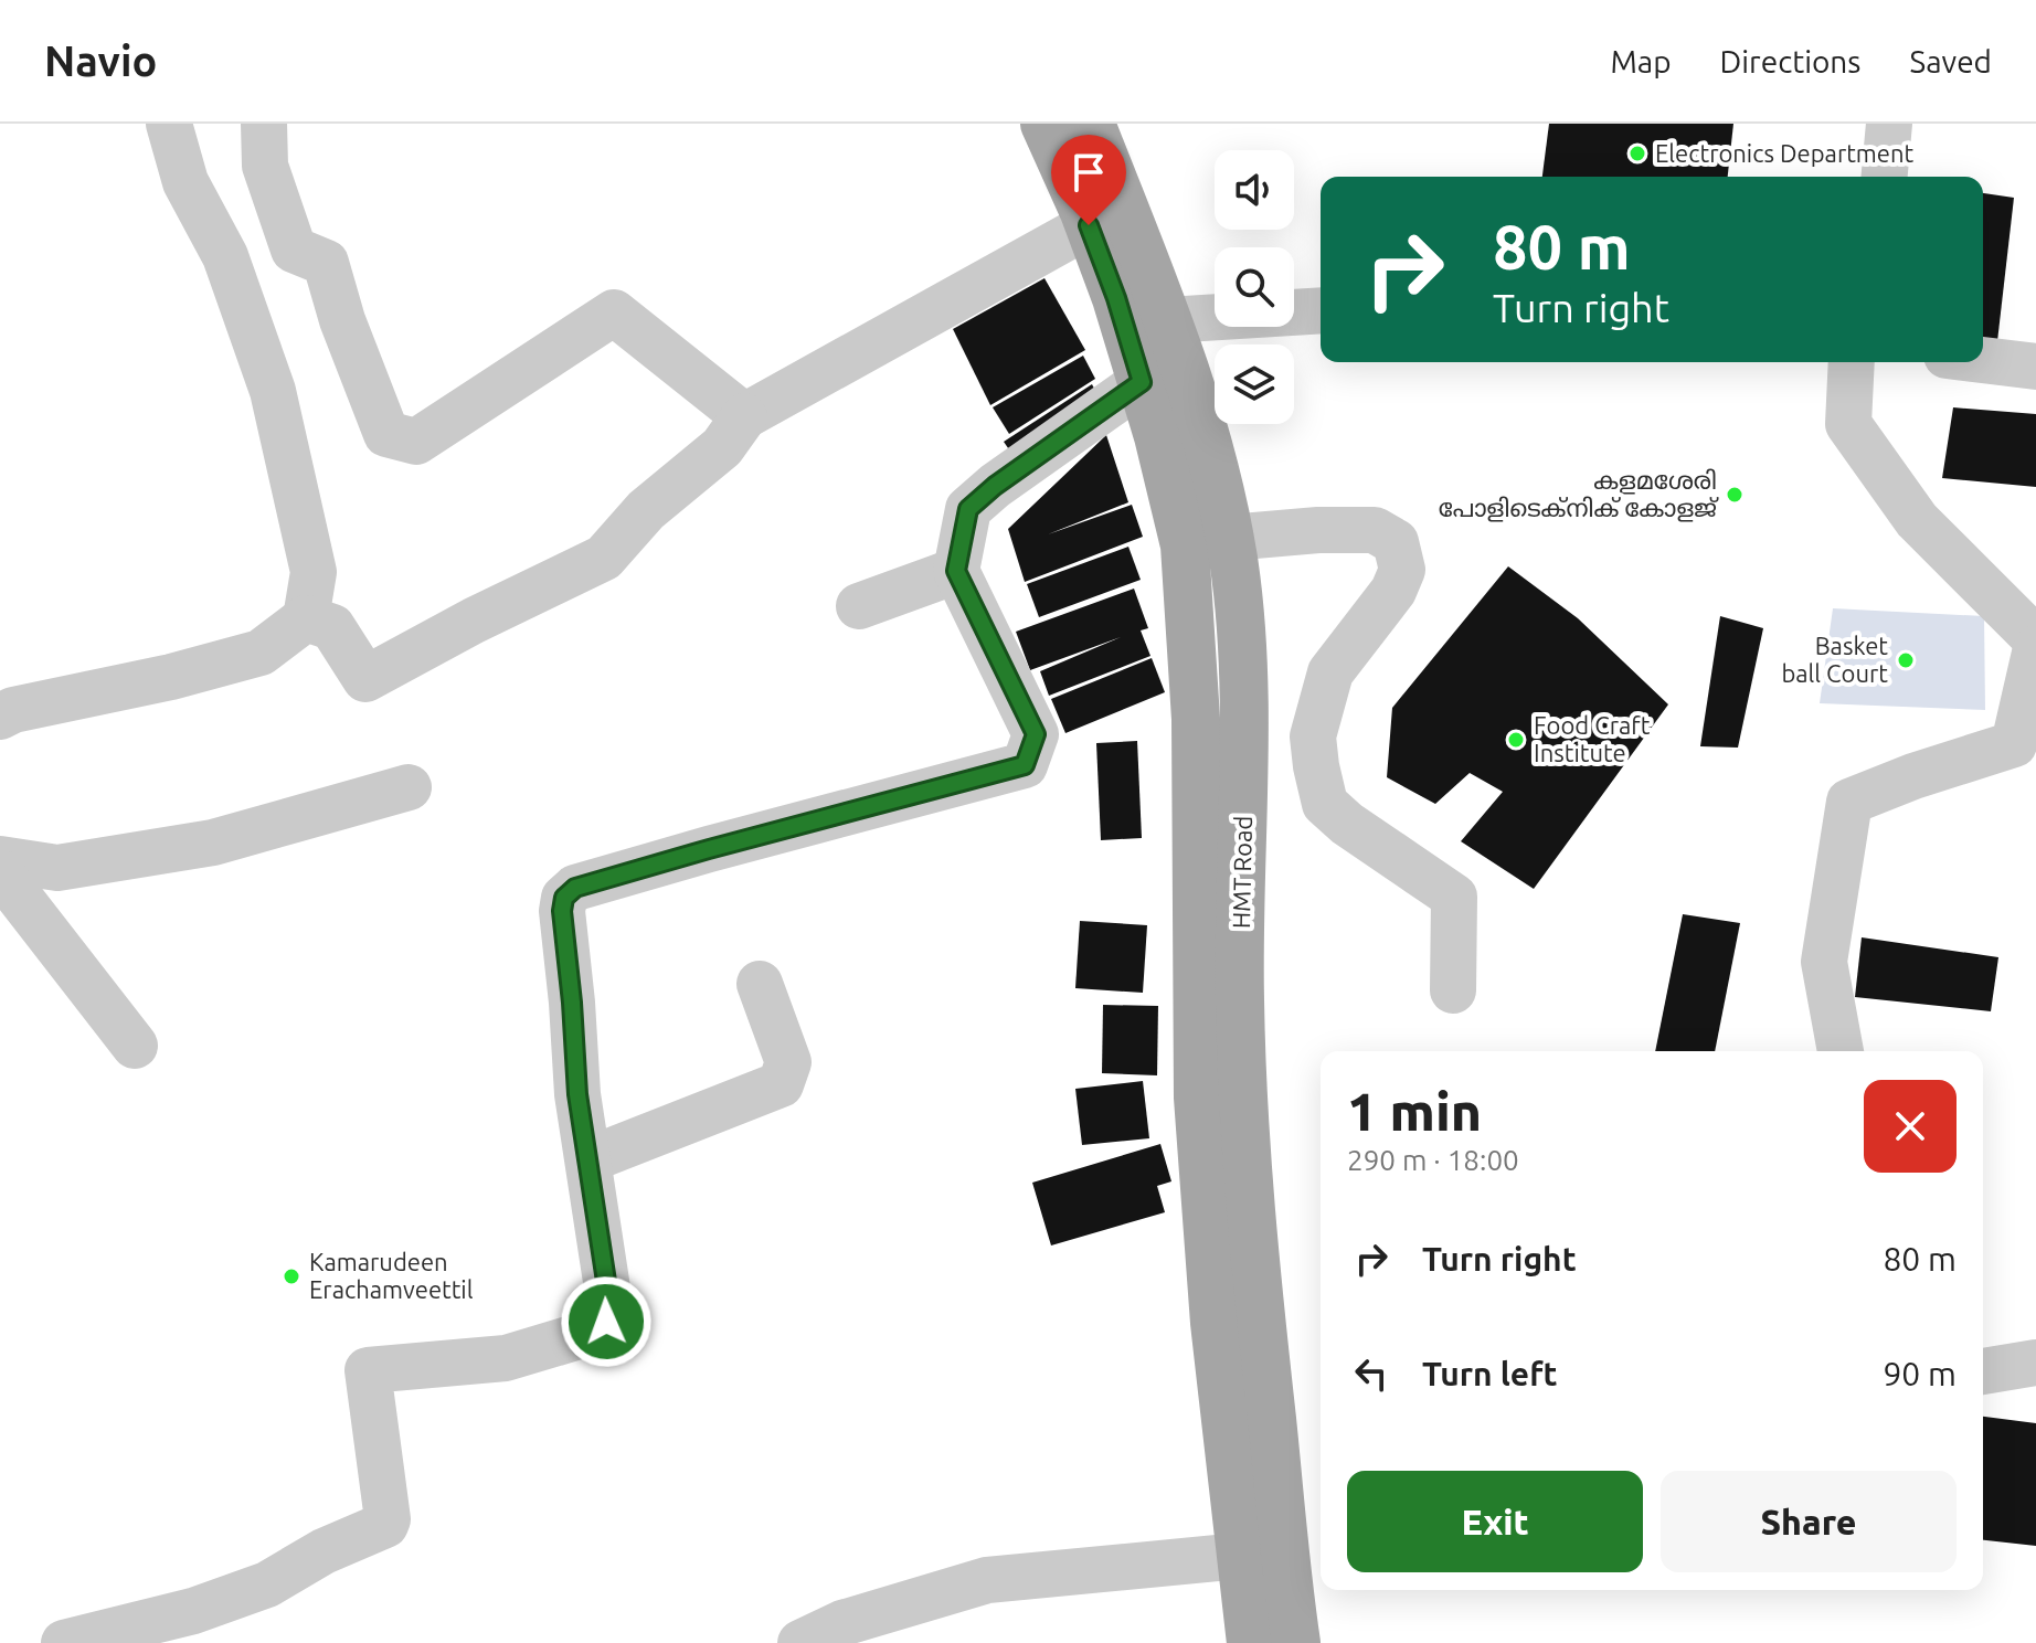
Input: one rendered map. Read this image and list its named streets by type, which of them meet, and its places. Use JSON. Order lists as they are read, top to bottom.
{
  "streets": {
    "main road": ["HMT Road"]
  },
  "places": [
    "Electronics Department",
    "കളമശേരി പോളിടെക്നിക് കോളജ്",
    "Basket ball Court",
    "Food Craft Institute",
    "Kamarudeen Erachamveettil"
  ],
  "page": {
    "header": "Navio",
    "nav": ["Map", "Directions", "Saved"],
    "turn": ["80 m", "Turn right"],
    "heading": ["1 min", "290 m · 18:00"],
    "list": [
      {
        "name": "Turn right",
        "value": "80 m"
      },
      {
        "name": "Turn left",
        "value": "90 m"
      }
    ],
    "buttons": ["Exit", "Share"]
  }
}
